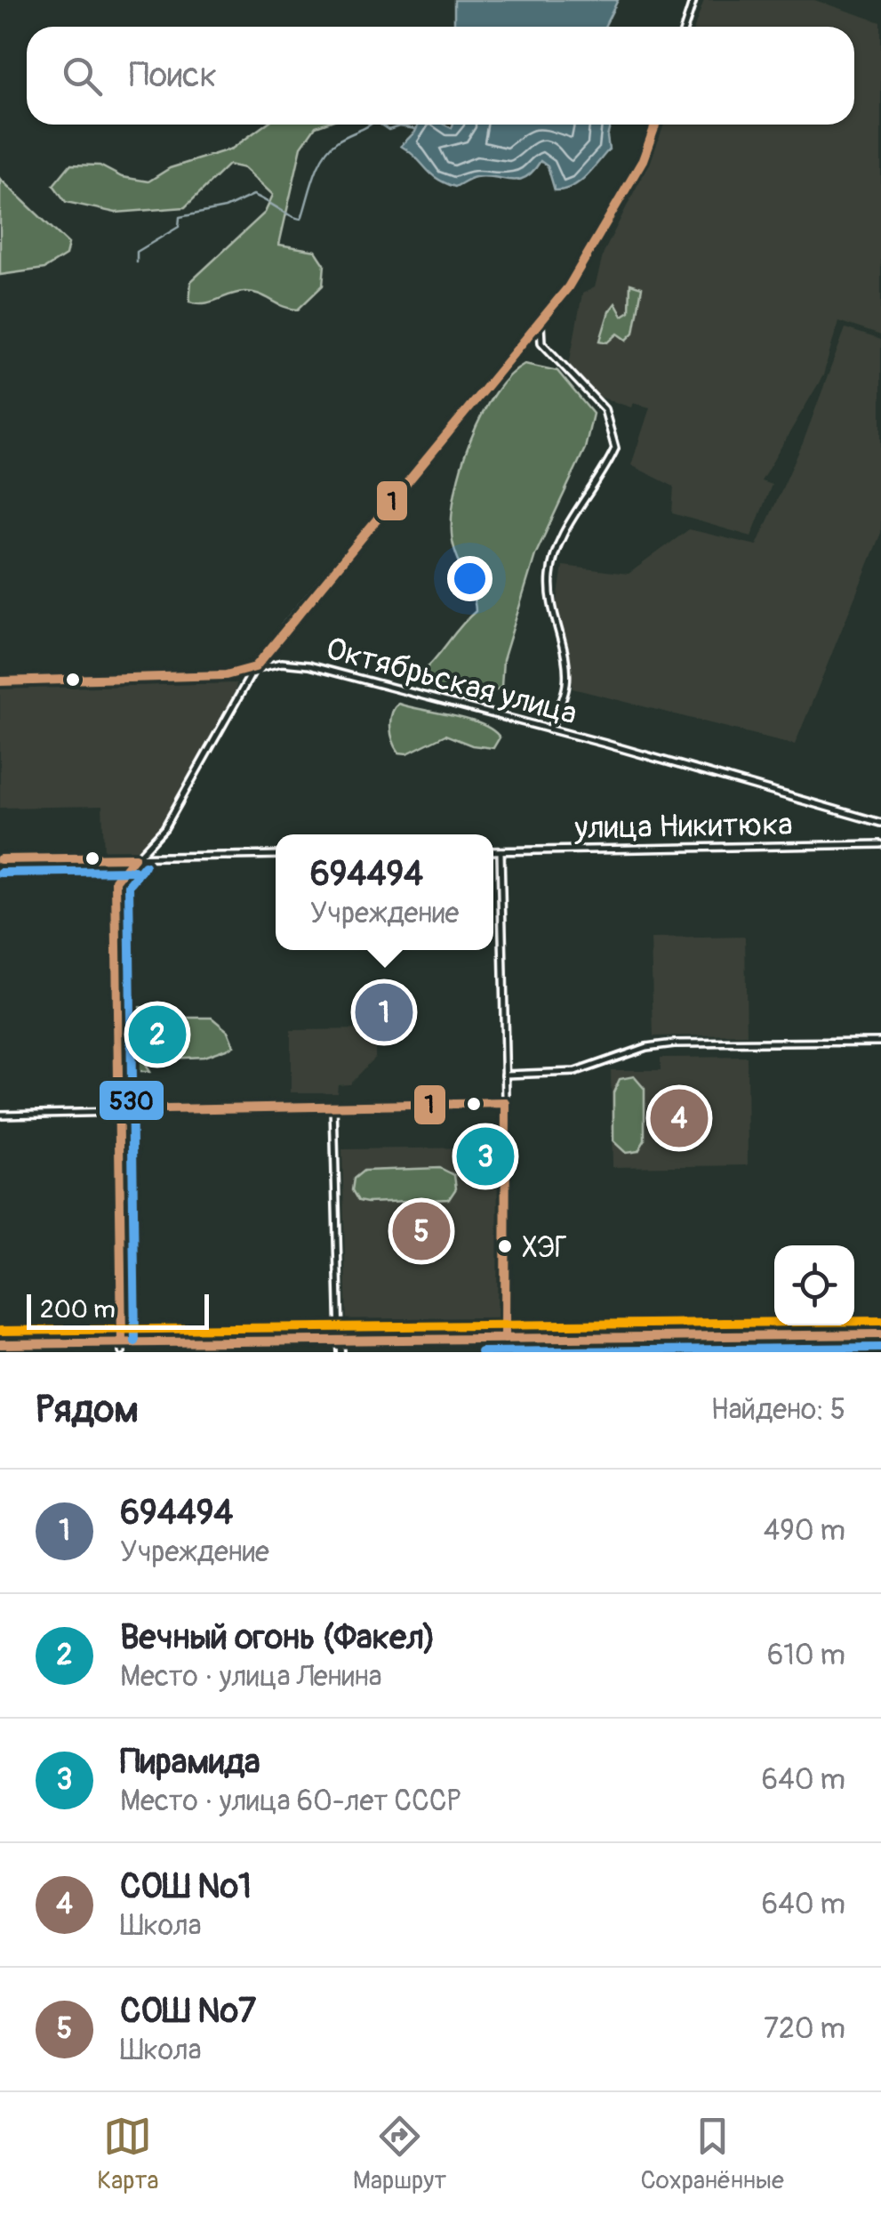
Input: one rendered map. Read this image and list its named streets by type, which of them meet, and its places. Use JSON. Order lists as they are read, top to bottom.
{
  "streets": {
    "street": ["Октябрьская улица", "улица Никитюка"]
  },
  "places": ["ХЭГ"],
  "lines": ["transit line 1", "transit line 530"],
  "scale_bar": "200 m",
  "page": {
    "search": "Поиск",
    "popup": ["694494", "Учреждение"],
    "pins": [
      "1",
      "2",
      "4",
      "3",
      "5"
    ],
    "scale": "200 m",
    "heading": ["Рядом", "Найдено: 5"],
    "list": [
      {
        "mark": "1",
        "name": "694494",
        "note": "Учреждение",
        "value": "490 m"
      },
      {
        "mark": "2",
        "name": "Вечный огонь (Факел)",
        "note": "Место · улица Ленина",
        "value": "610 m"
      },
      {
        "mark": "3",
        "name": "Пирамида",
        "note": "Место · улица 60-лет СССР",
        "value": "640 m"
      },
      {
        "mark": "4",
        "name": "СОШ №1",
        "note": "Школа",
        "value": "640 m"
      },
      {
        "mark": "5",
        "name": "СОШ №7",
        "note": "Школа",
        "value": "720 m"
      }
    ],
    "nav": ["Карта", "Маршрут", "Сохранённые"]
  }
}
